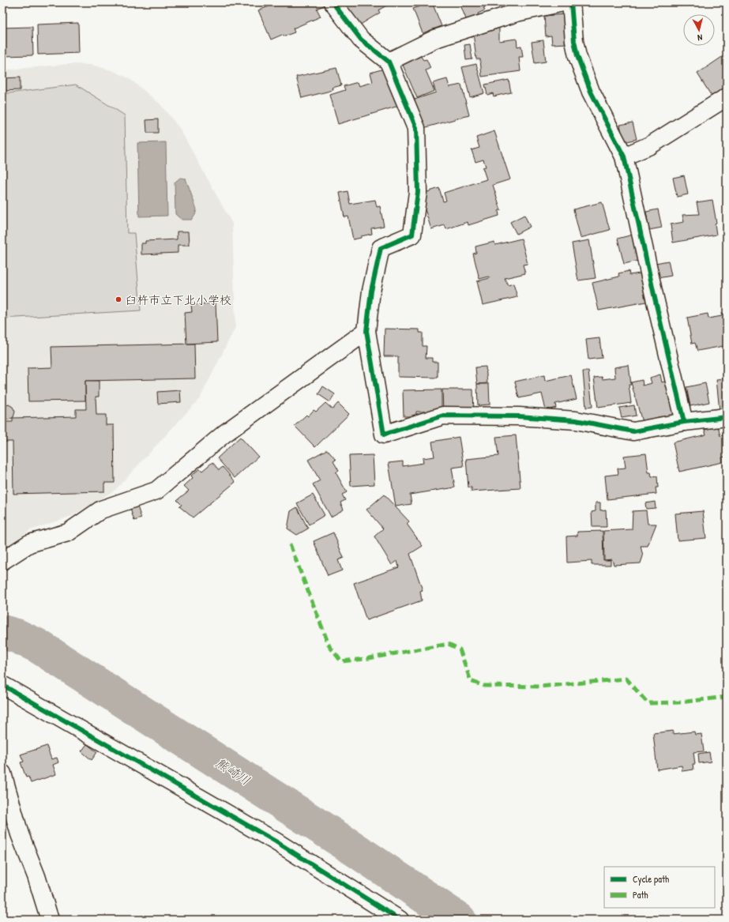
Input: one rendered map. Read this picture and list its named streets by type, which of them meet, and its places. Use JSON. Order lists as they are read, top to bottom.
{
  "water": ["熊崎川"],
  "places": ["臼杵市立下北小学校"],
  "legend": ["Cycle path", "Path"],
  "north": "bottom"
}
